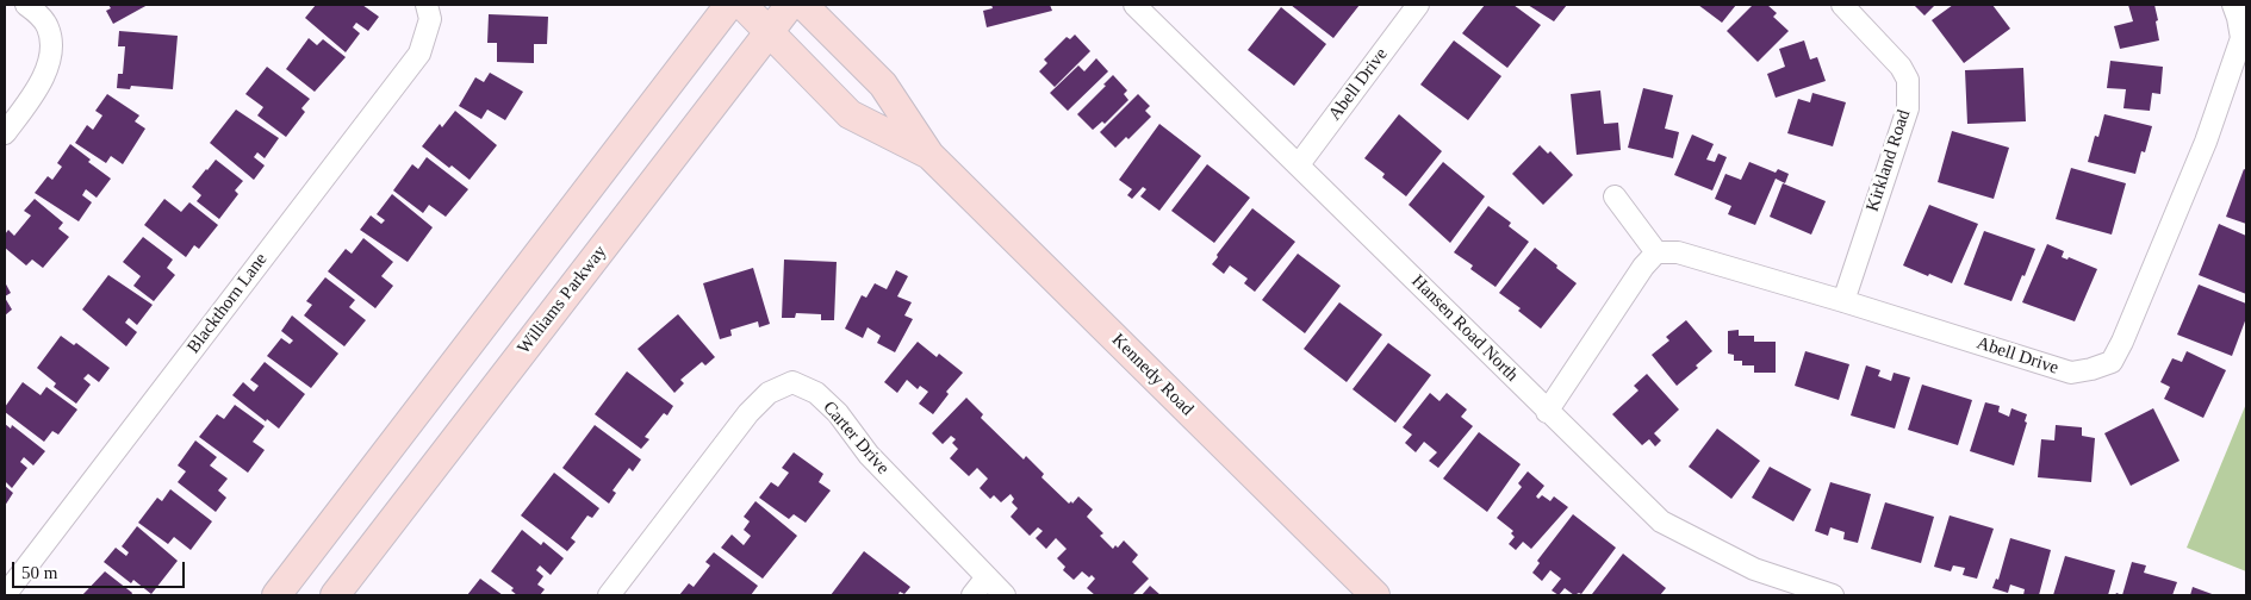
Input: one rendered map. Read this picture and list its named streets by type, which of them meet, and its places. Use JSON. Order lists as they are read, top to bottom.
{
  "streets": {
    "main road": ["Williams Parkway", "Kennedy Road"],
    "street": [
      "Abell Drive",
      "Kirkland Road",
      "Blackthorn Lane",
      "Hansen Road North",
      "Carter Drive"
    ]
  },
  "crossings": [
    ["Abell Drive", "Kirkland Road"],
    ["Abell Drive", "Hansen Road North"]
  ],
  "scale_bar": "50 m"
}
